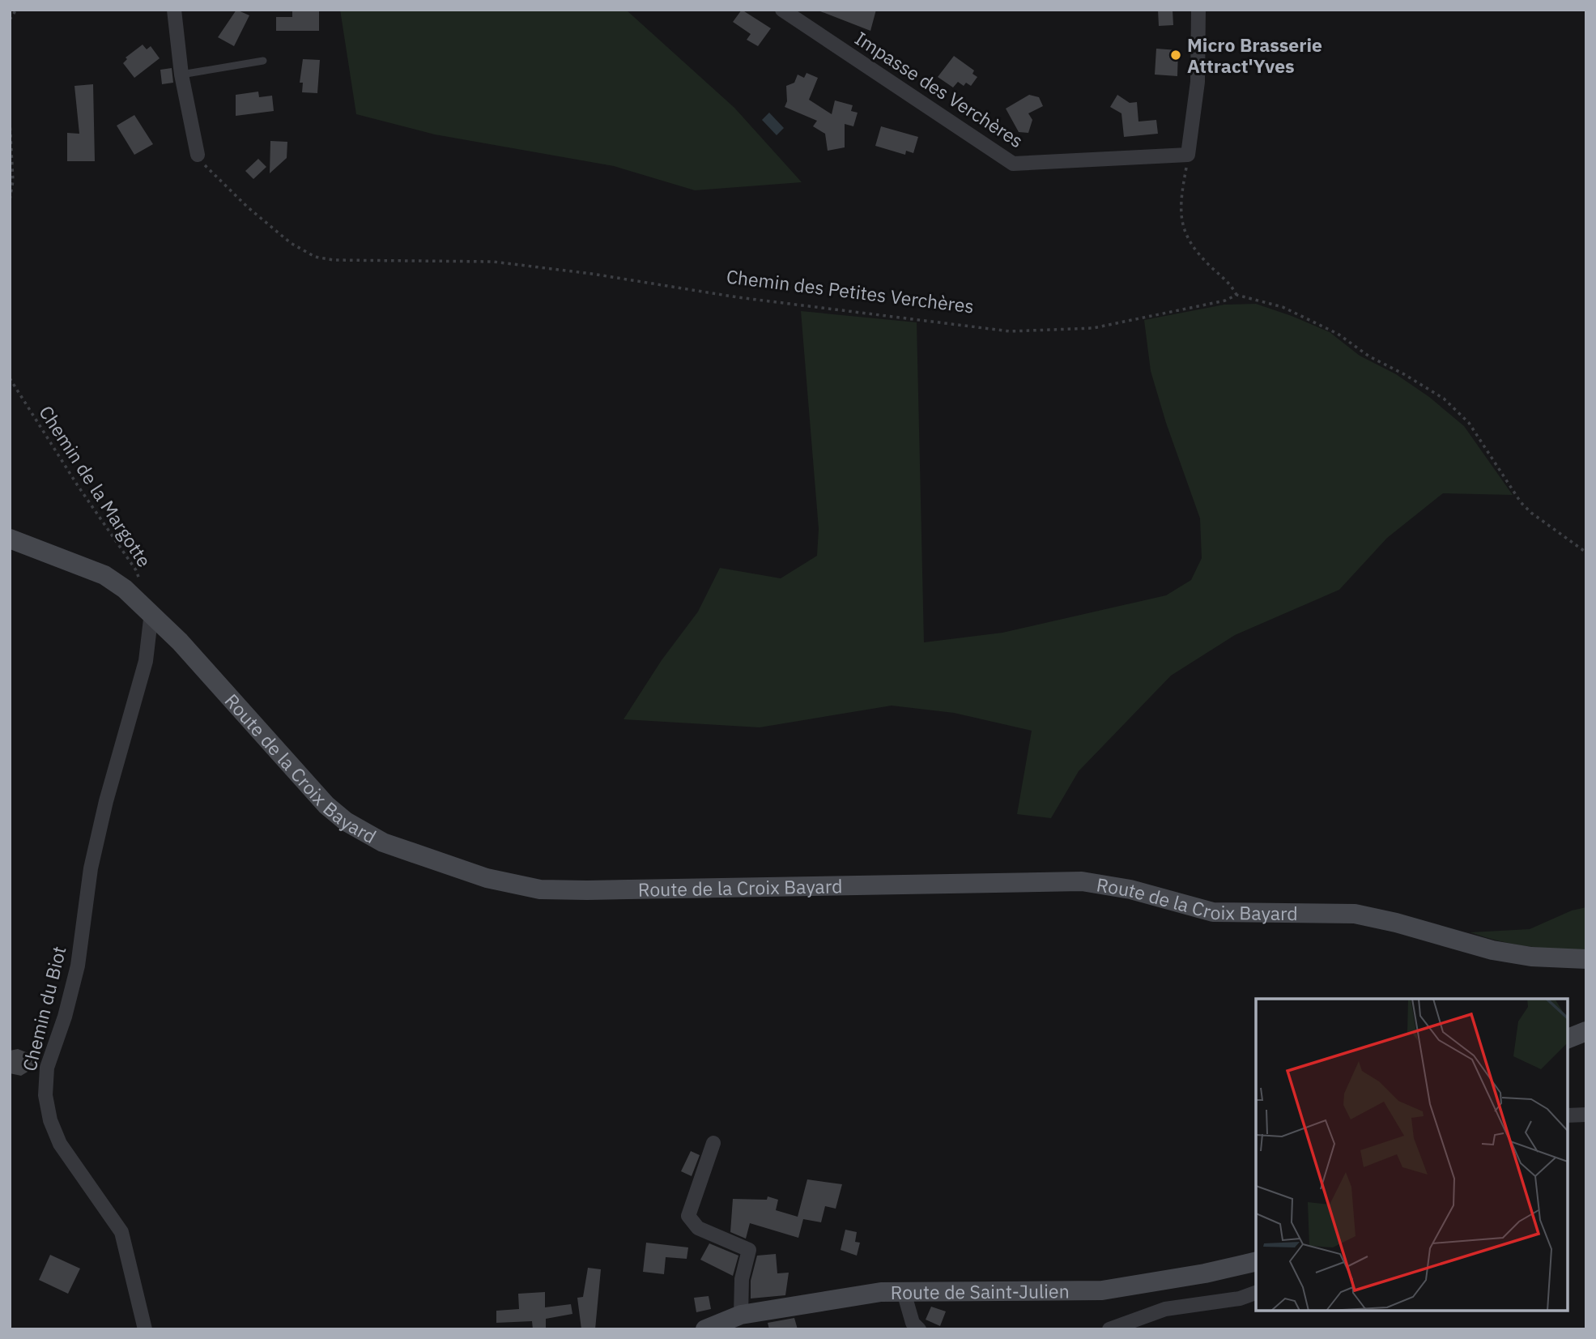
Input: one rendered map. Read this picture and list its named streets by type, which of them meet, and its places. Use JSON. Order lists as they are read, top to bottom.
{
  "streets": {
    "main road": ["Route de la Croix Bayard", "Route de Saint-Julien"],
    "street": ["Impasse des Verchères", "Chemin du Biot"],
    "path": ["Chemin des Petites Verchères", "Chemin de la Margotte"]
  },
  "crossings": [
    ["Route de la Croix Bayard", "Chemin du Biot"]
  ],
  "places": ["Micro Brasserie Attract'Yves"]
}
